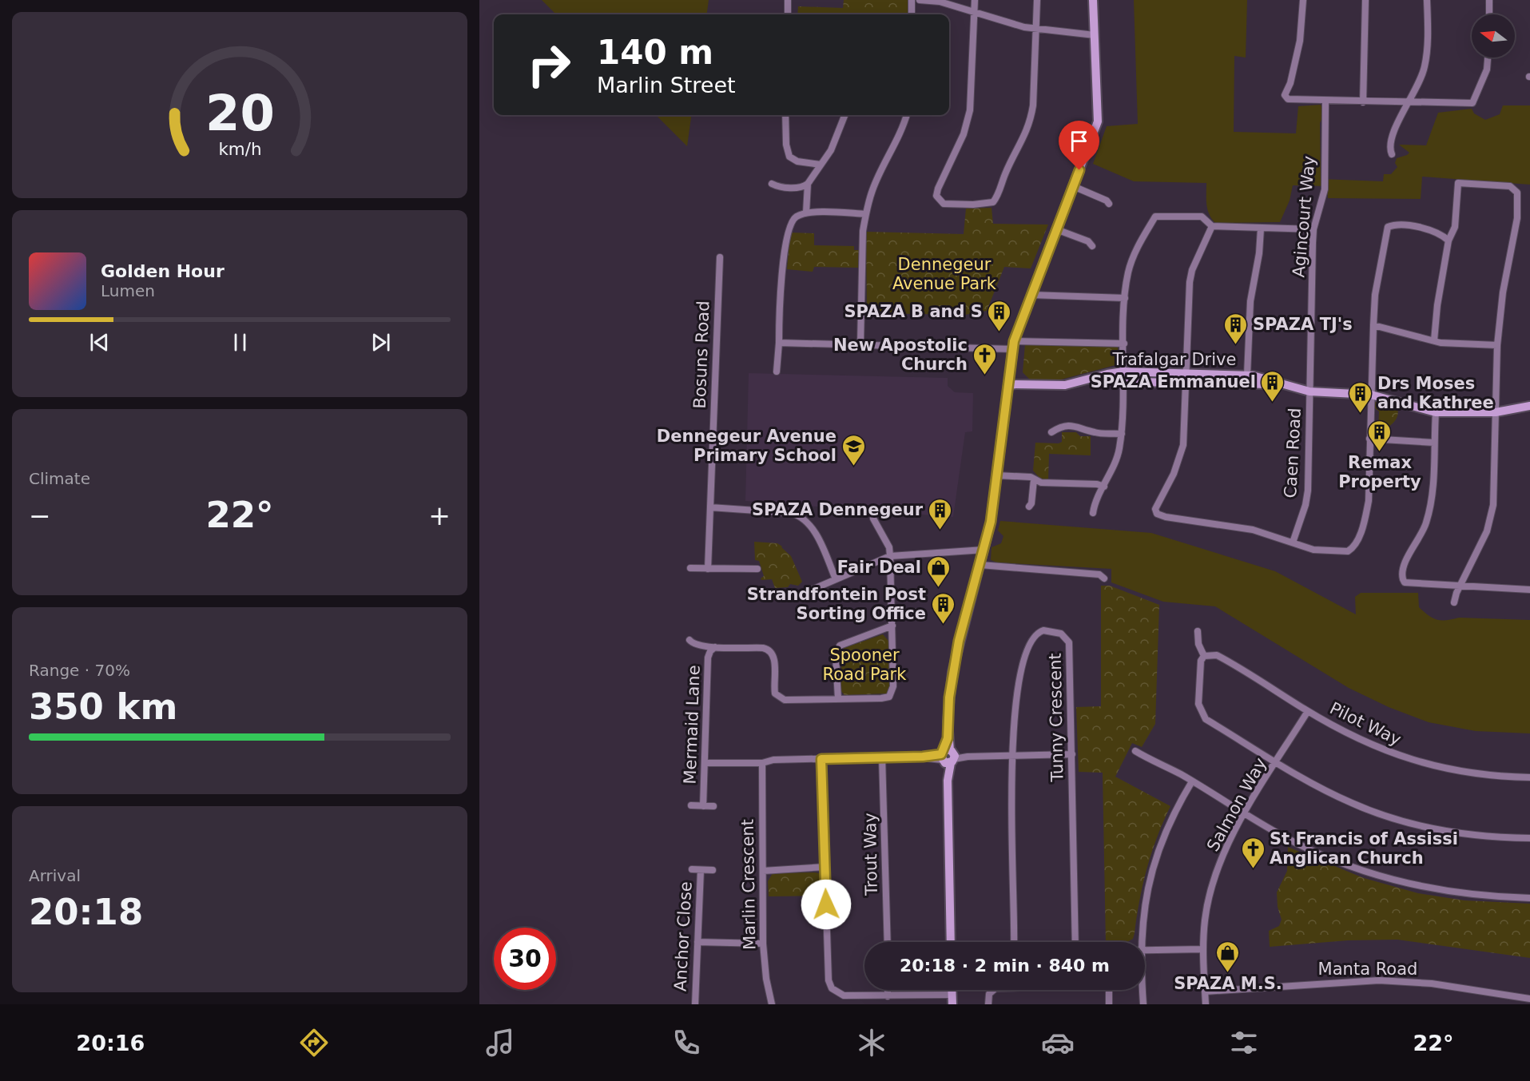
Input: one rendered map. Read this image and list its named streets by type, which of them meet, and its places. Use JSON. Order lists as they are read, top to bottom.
{
  "streets": {
    "street": [
      "Agincourt Way",
      "Bosuns Road",
      "Trafalgar Drive",
      "Caen Road",
      "Tunny Crescent",
      "Pilot Way",
      "Mermaid Lane",
      "Salmon Way",
      "Trout Way",
      "Marlin Crescent",
      "Anchor Close",
      "Manta Road"
    ]
  },
  "crossings": [
    ["Agincourt Way", "Trafalgar Drive"],
    ["Agincourt Way", "Caen Road"],
    ["Trafalgar Drive", "Caen Road"],
    ["Pilot Way", "Salmon Way"],
    ["Salmon Way", "Manta Road"]
  ],
  "parks": ["Dennegeur Avenue Park", "Spooner Road Park"],
  "places": {
    "building": [
      "SPAZA B and S",
      "SPAZA TJ's",
      "SPAZA Emmanuel",
      "Drs Moses and Kathree",
      "Remax Property",
      "SPAZA Dennegeur",
      "Strandfontein Post Sorting Office"
    ],
    "church": ["New Apostolic Church", "St Francis of Assissi Anglican Church"],
    "school or university": ["Dennegeur Avenue Primary School"],
    "shop": ["Fair Deal", "SPAZA M.S."]
  },
  "north": "left",
  "page": {
    "turn": ["140 m", "Marlin Street"],
    "song": ["Golden Hour", "Lumen"],
    "tile": [
      "Climate",
      ["Range · 70%", "350 km"],
      ["Arrival", "20:18"]
    ],
    "heat": ["−", "22°", "+"],
    "limit": "30",
    "trip": "20:18 · 2 min · 840 m",
    "tabs": ["20:16", "22°"],
    "gauge": ["20", "km/h"]
  }
}
